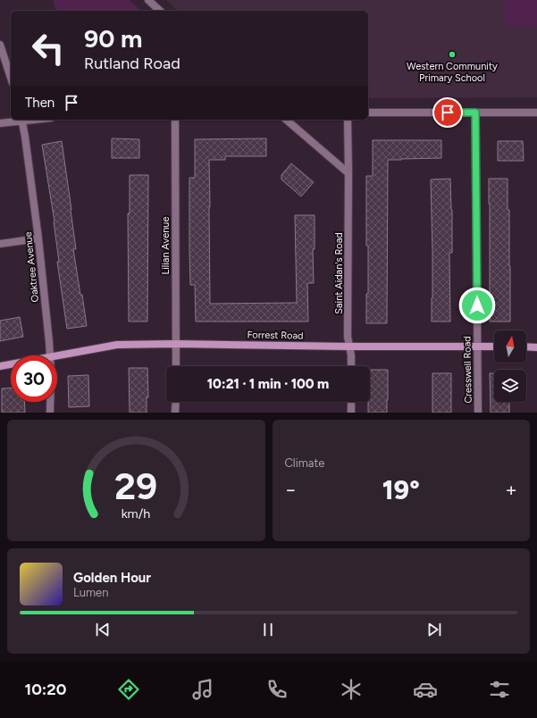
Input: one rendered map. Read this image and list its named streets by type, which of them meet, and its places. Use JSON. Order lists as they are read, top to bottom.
{
  "streets": {
    "street": [
      "Lilian Avenue",
      "Oaktree Avenue",
      "Saint Aidan's Road",
      "Forrest Road",
      "Cresswell Road"
    ]
  },
  "crossings": [
    ["Lilian Avenue", "Forrest Road"],
    ["Saint Aidan's Road", "Forrest Road"],
    ["Forrest Road", "Cresswell Road"]
  ],
  "places": ["Western Community Primary School"],
  "north": "top",
  "page": {
    "turn": ["90 m", "Rutland Road"],
    "then": "Then",
    "limit": "30",
    "trip": "10:21 · 1 min · 100 m",
    "tile": "Climate",
    "heat": ["−", "19°", "+"],
    "song": ["Golden Hour", "Lumen"],
    "tabs": "10:20",
    "gauge": ["29", "km/h"]
  }
}
